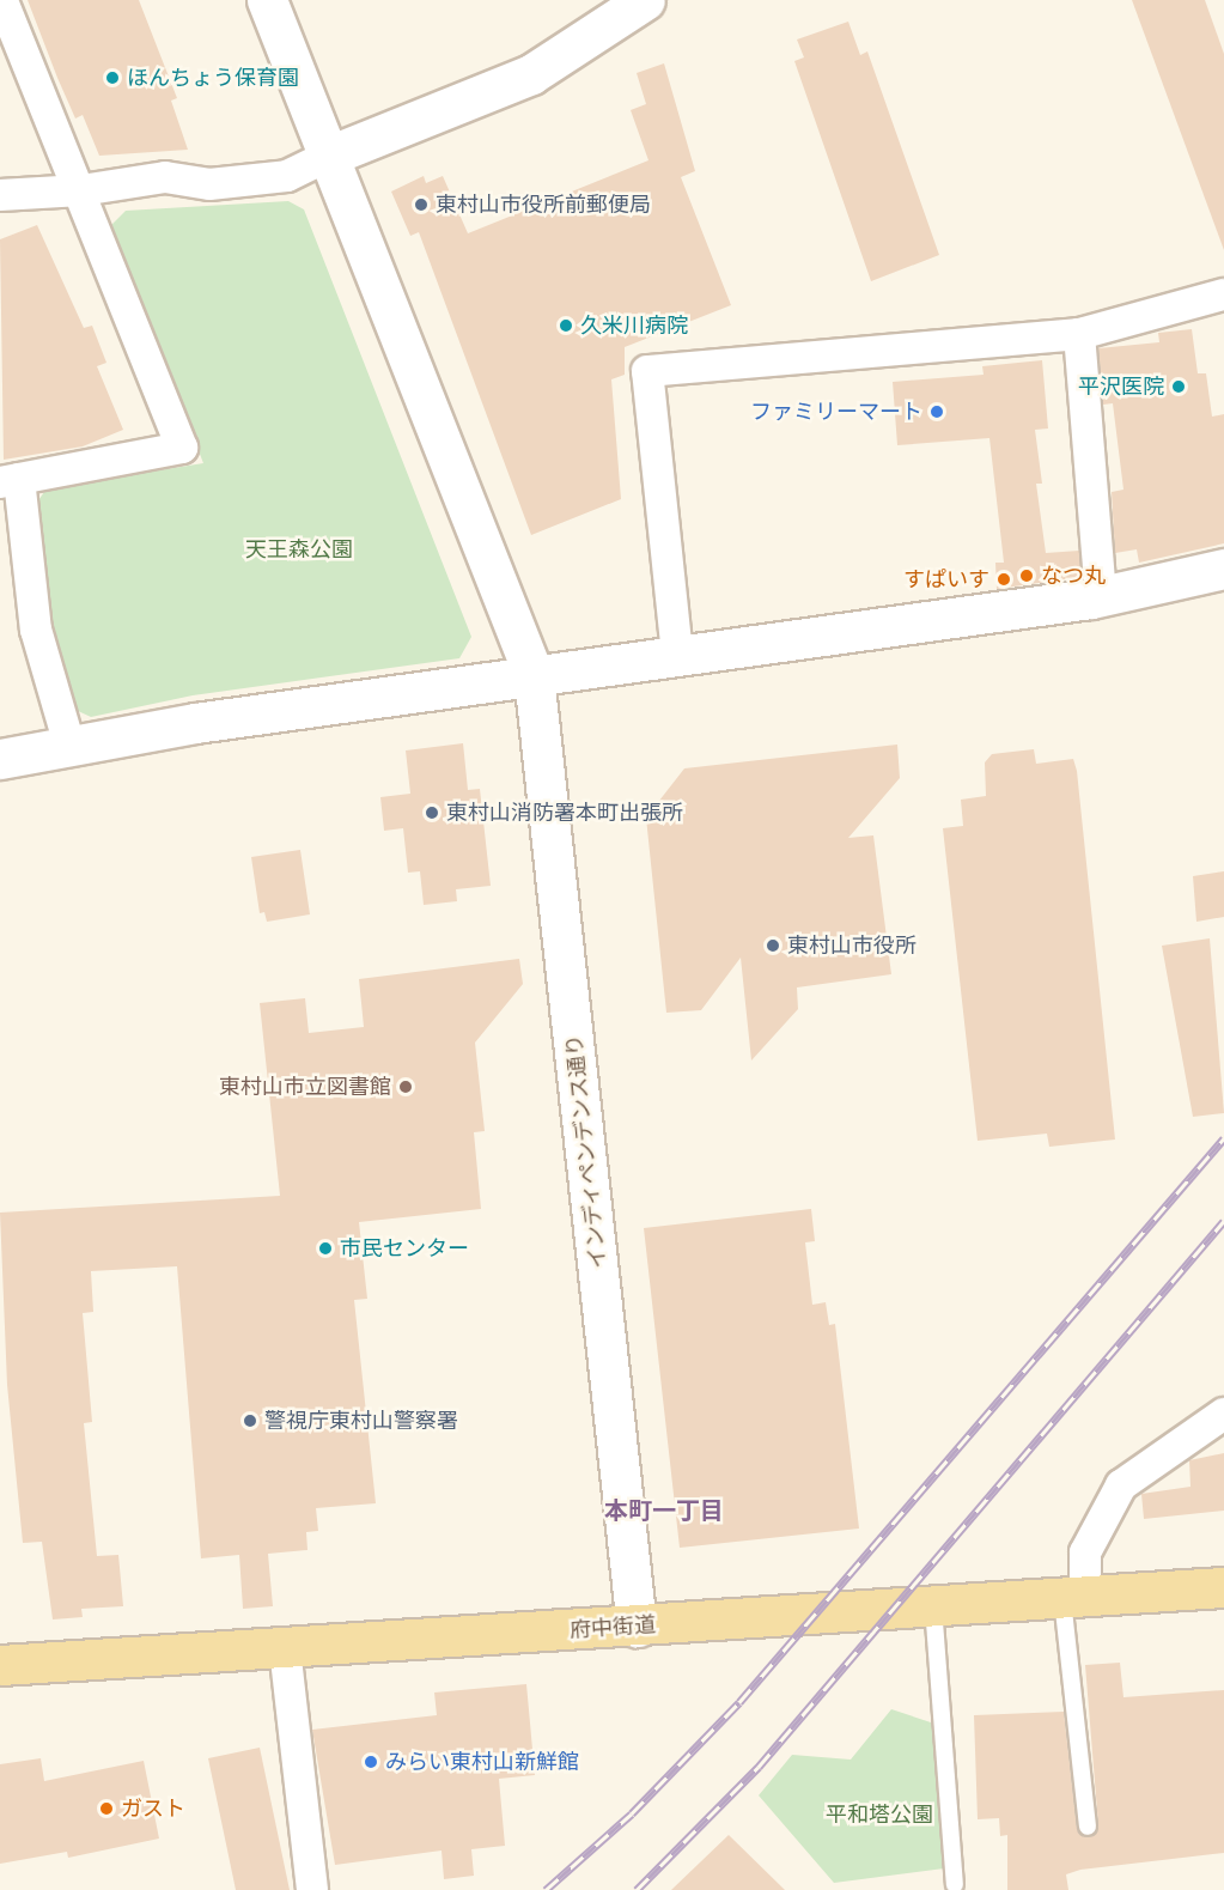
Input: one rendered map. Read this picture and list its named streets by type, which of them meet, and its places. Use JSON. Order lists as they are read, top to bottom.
{
  "streets": {
    "main road": ["府中街道"],
    "street": ["インディペンデンス通り"]
  },
  "crossings": [
    ["インディペンデンス通り", "府中街道"]
  ],
  "districts": ["本町一丁目"],
  "parks": ["天王森公園", "平和塔公園"],
  "places": [
    "ほんちょう保育園",
    "東村山市役所前郵便局",
    "久米川病院",
    "平沢医院",
    "ファミリーマート",
    "なつ丸",
    "すぱいす",
    "東村山消防署本町出張所",
    "東村山市役所",
    "東村山市立図書館",
    "市民センター",
    "警視庁東村山警察署",
    "みらい東村山新鮮館",
    "ガスト"
  ]
}
